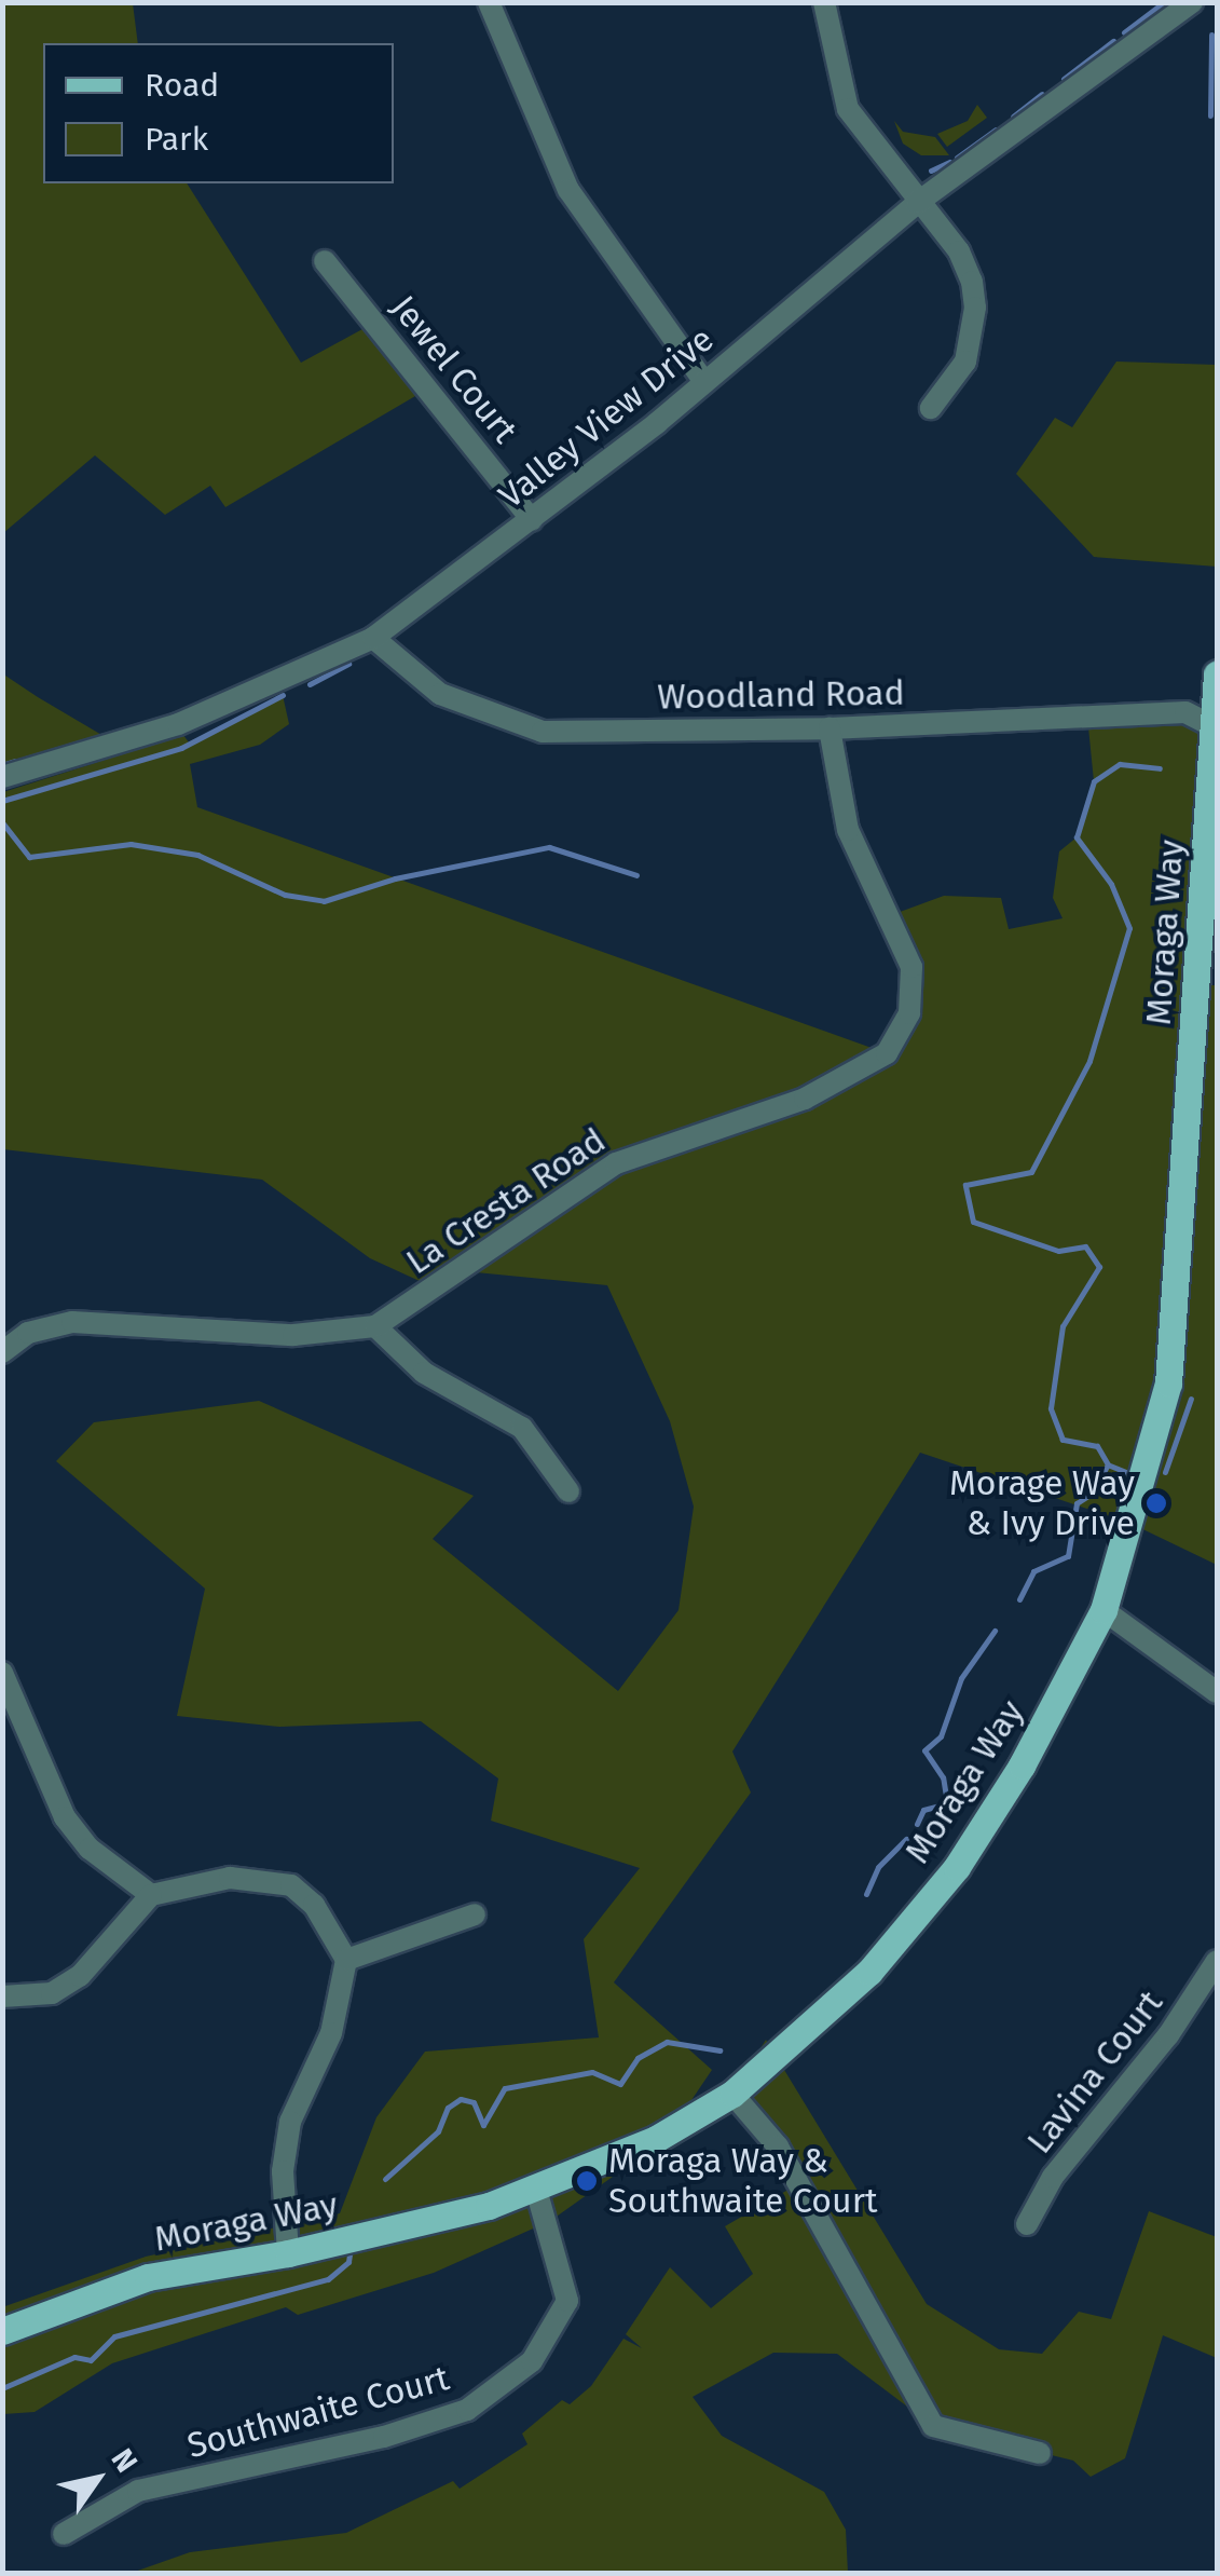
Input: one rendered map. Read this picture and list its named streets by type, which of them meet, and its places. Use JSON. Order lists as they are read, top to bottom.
{
  "streets": {
    "main road": ["Moraga Way"],
    "street": [
      "Jewel Court",
      "Valley View Drive",
      "Woodland Road",
      "La Cresta Road",
      "Lavina Court",
      "Southwaite Court"
    ]
  },
  "crossings": [
    ["Jewel Court", "Valley View Drive"],
    ["Valley View Drive", "Woodland Road"],
    ["Woodland Road", "Moraga Way"],
    ["Woodland Road", "La Cresta Road"],
    ["Moraga Way", "Southwaite Court"]
  ],
  "places": ["Morage Way & Ivy Drive", "Moraga Way & Southwaite Court"],
  "legend": ["Road", "Park"],
  "north": "top right"
}
